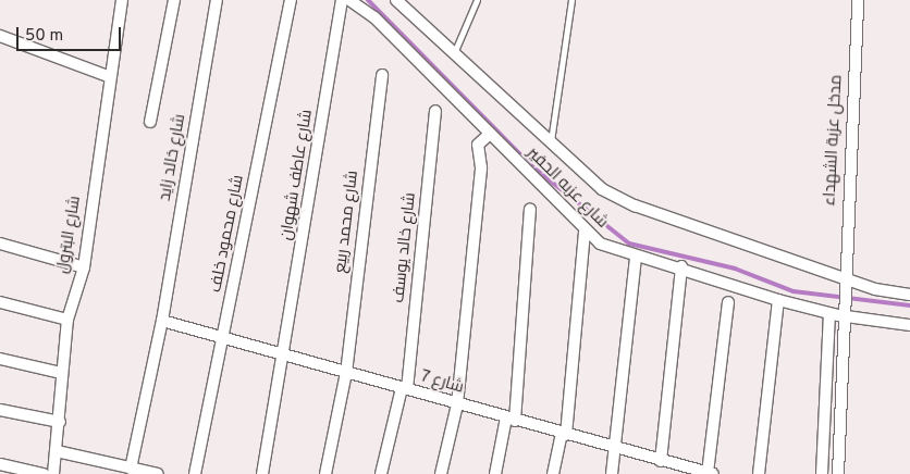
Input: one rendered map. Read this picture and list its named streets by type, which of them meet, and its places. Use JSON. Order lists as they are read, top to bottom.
{
  "streets": {
    "street": [
      "مدخل عزبة الشهداء",
      "شارع خالد زايد",
      "شارع عاطف شهوان",
      "شارع عزبه الحفير",
      "شارع محمد ربيع",
      "شارع محمود خلف",
      "شارع البترول",
      "شارع خالد يوسف",
      "شارع 7"
    ]
  },
  "crossings": [
    ["مدخل عزبة الشهداء", "شارع عزبه الحفير"],
    ["شارع خالد زايد", "شارع 7"],
    ["شارع عاطف شهوان", "شارع 7"],
    ["شارع محمد ربيع", "شارع 7"],
    ["شارع محمود خلف", "شارع 7"],
    ["شارع خالد يوسف", "شارع 7"]
  ],
  "scale_bar": "50 m"
}
